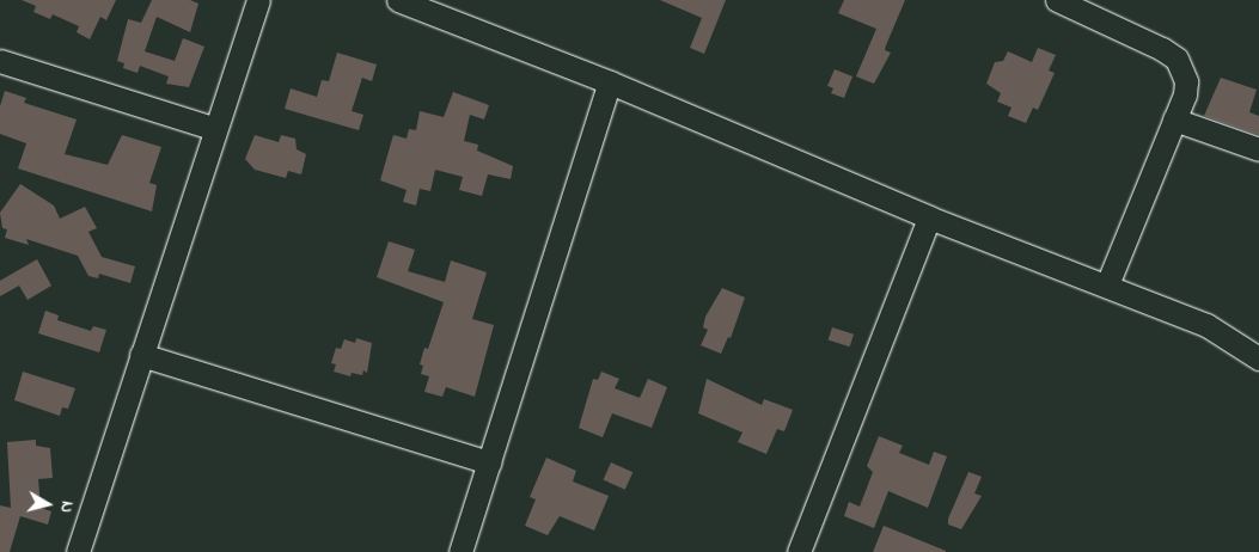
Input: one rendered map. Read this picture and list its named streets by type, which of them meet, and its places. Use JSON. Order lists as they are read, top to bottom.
{
  "north": "right"
}
